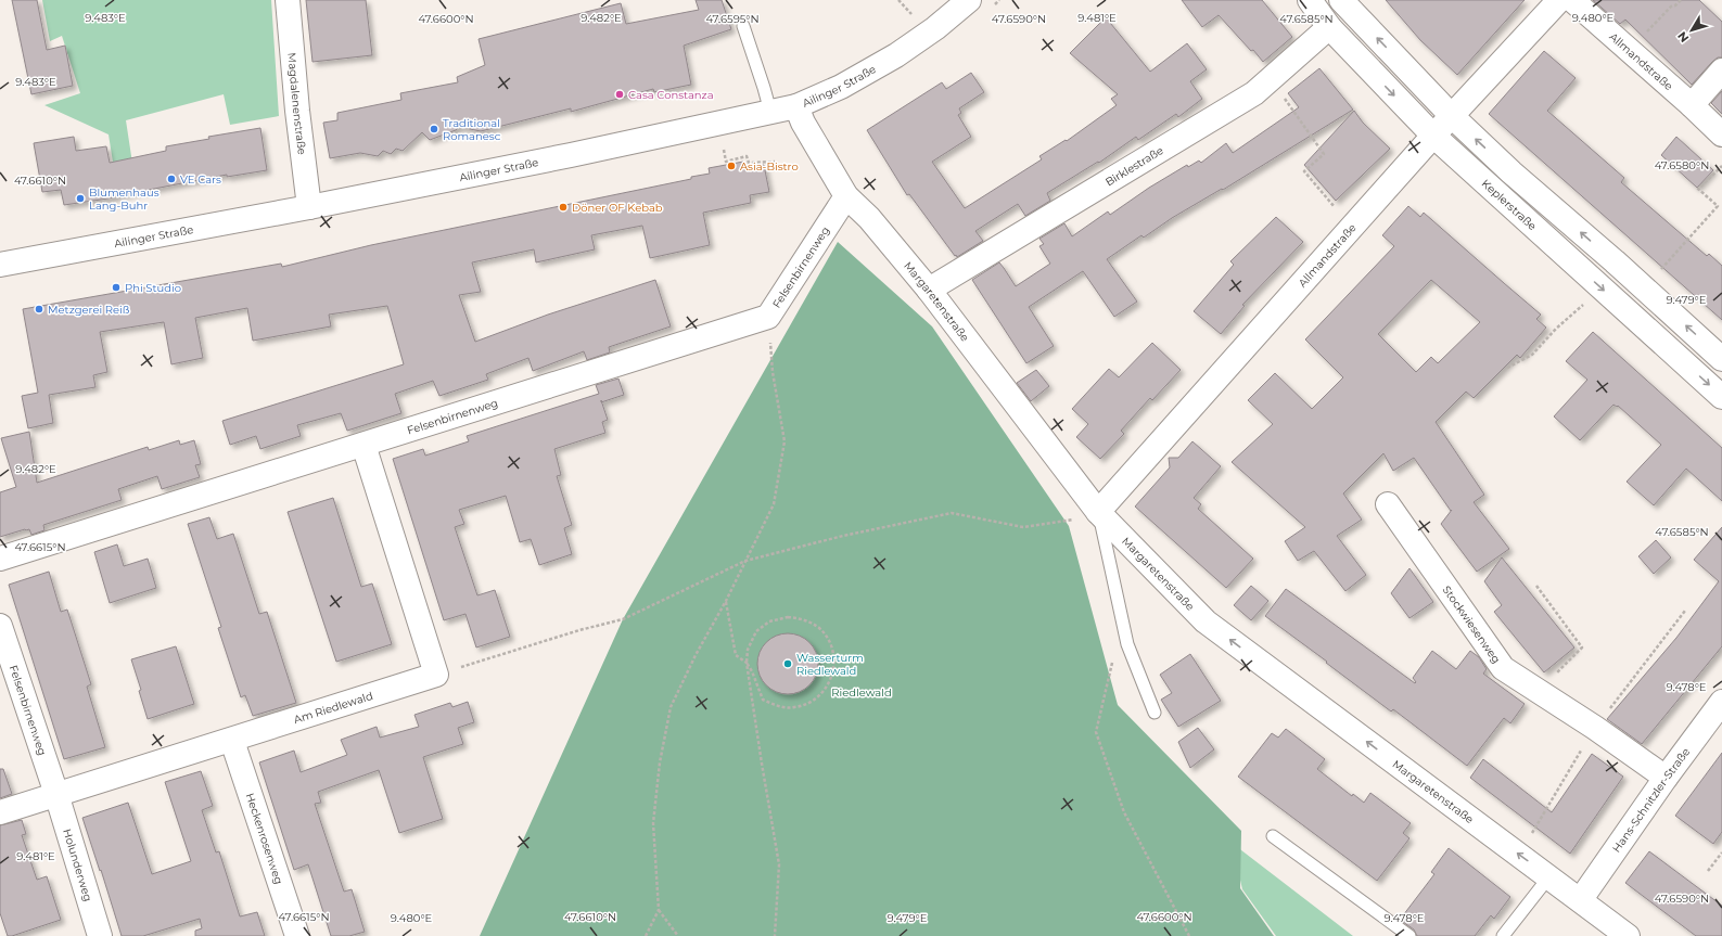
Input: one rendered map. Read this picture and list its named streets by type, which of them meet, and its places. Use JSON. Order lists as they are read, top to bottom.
{
  "streets": {
    "street": [
      "Allmandstraße",
      "Ailinger Straße",
      "Magdalenenstraße",
      "Birklestraße",
      "Keplerstraße",
      "Felsenbirnenweg",
      "Margaretenstraße",
      "Stockwiesenweg",
      "Am Riedlewald",
      "Hans-Schnitzler-Straße",
      "Heckenrosenweg",
      "Holunderweg"
    ]
  },
  "crossings": [
    ["Allmandstraße", "Keplerstraße"],
    ["Allmandstraße", "Margaretenstraße"],
    ["Ailinger Straße", "Magdalenenstraße"],
    ["Ailinger Straße", "Margaretenstraße"],
    ["Birklestraße", "Keplerstraße"],
    ["Birklestraße", "Margaretenstraße"],
    ["Felsenbirnenweg", "Margaretenstraße"],
    ["Felsenbirnenweg", "Am Riedlewald"],
    ["Felsenbirnenweg", "Holunderweg"],
    ["Margaretenstraße", "Hans-Schnitzler-Straße"],
    ["Stockwiesenweg", "Hans-Schnitzler-Straße"],
    ["Am Riedlewald", "Heckenrosenweg"],
    ["Am Riedlewald", "Holunderweg"]
  ],
  "one_way": ["Margaretenstraße"],
  "parks": ["Riedlewald"],
  "places": [
    "Casa Constanza",
    "Traditional Romanesc",
    "Asia-Bistro",
    "VE Cars",
    "Blumenhaus Lang-Buhr",
    "Döner OF Kebab",
    "Phi Studio",
    "Metzgerei Reiß",
    "Wasserturm Riedlewald"
  ],
  "north": "bottom left",
  "coordinates": [
    "9.483°E",
    "9.482°E",
    "9.481°E",
    "9.480°E",
    "47.6600°N",
    "47.6595°N",
    "47.6590°N",
    "47.6585°N",
    "47.6580°N",
    "47.6610°N",
    "9.479°E",
    "47.6615°N",
    "9.478°E"
  ]
}
